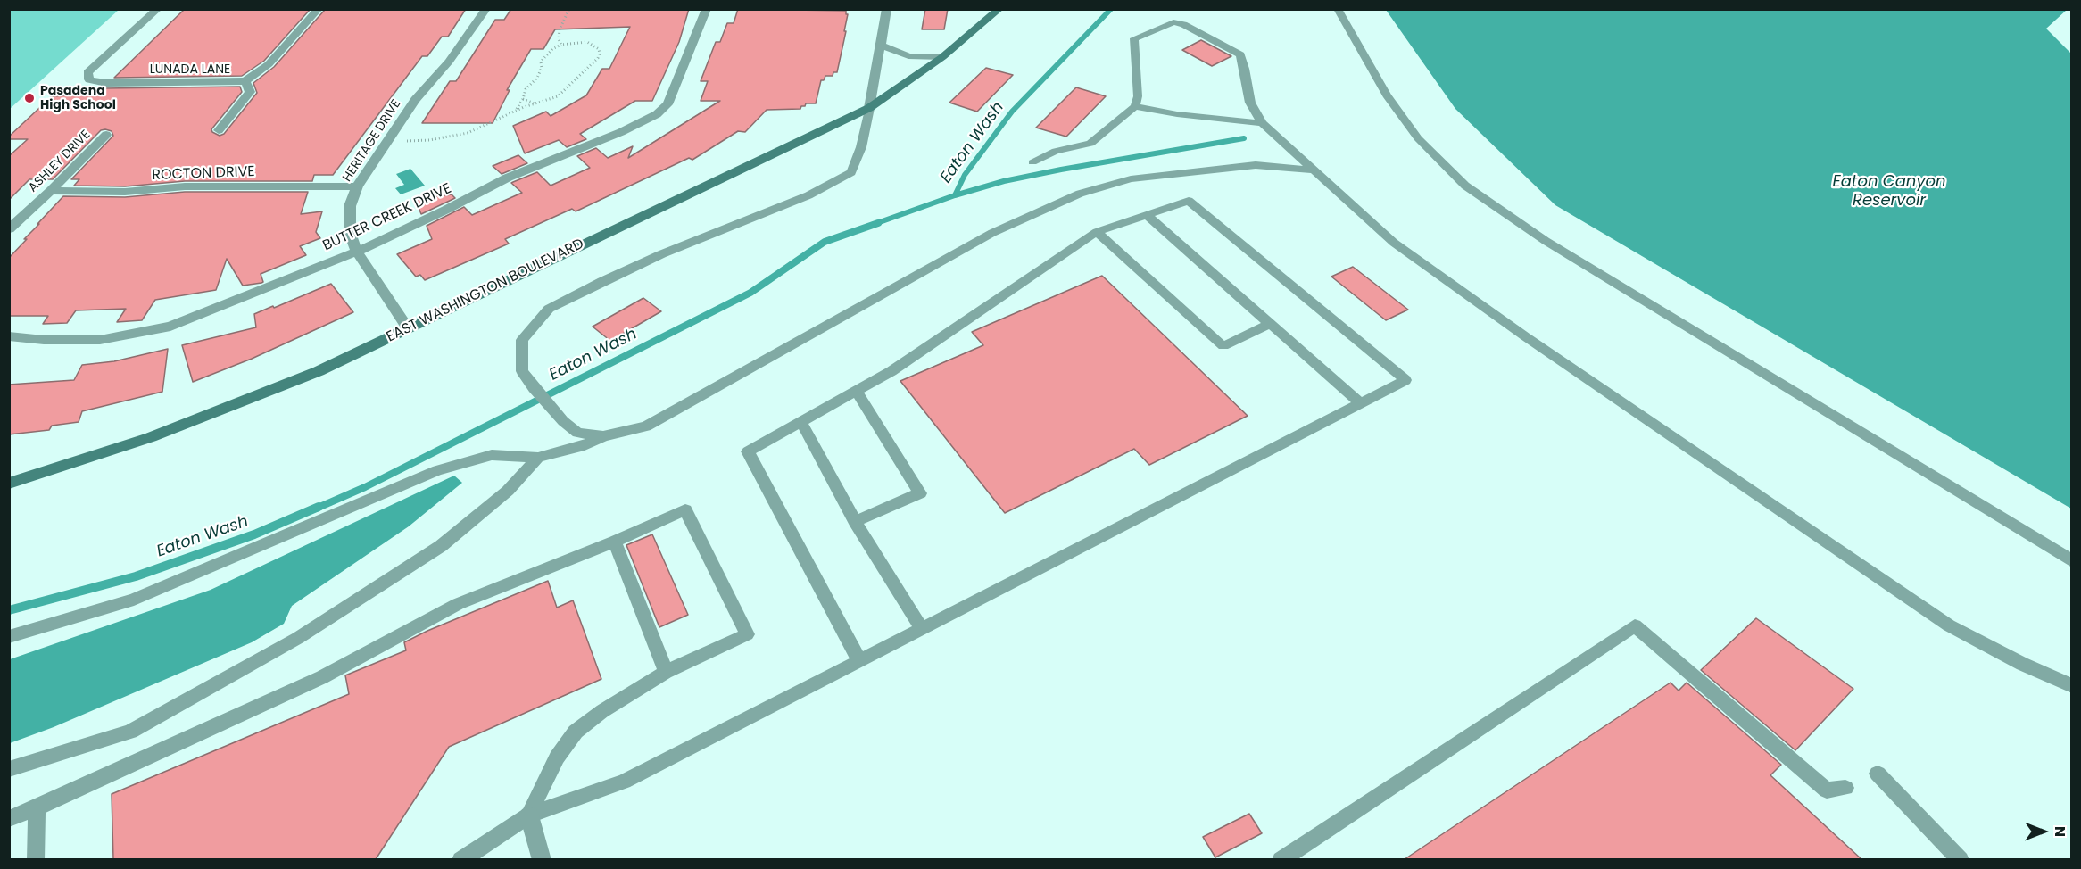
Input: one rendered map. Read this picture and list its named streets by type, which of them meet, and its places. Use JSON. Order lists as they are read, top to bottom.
{
  "streets": {
    "main road": ["EAST WASHINGTON BOULEVARD"],
    "street": [
      "LUNADA LANE",
      "HERITAGE DRIVE",
      "ASHLEY DRIVE",
      "ROCTON DRIVE",
      "BUTTER CREEK DRIVE"
    ]
  },
  "crossings": [
    ["HERITAGE DRIVE", "ROCTON DRIVE"],
    ["HERITAGE DRIVE", "BUTTER CREEK DRIVE"],
    ["HERITAGE DRIVE", "EAST WASHINGTON BOULEVARD"],
    ["ASHLEY DRIVE", "ROCTON DRIVE"]
  ],
  "water": ["Eaton Wash", "Eaton Canyon Reservoir"],
  "places": ["Pasadena High School"],
  "north": "right"
}
